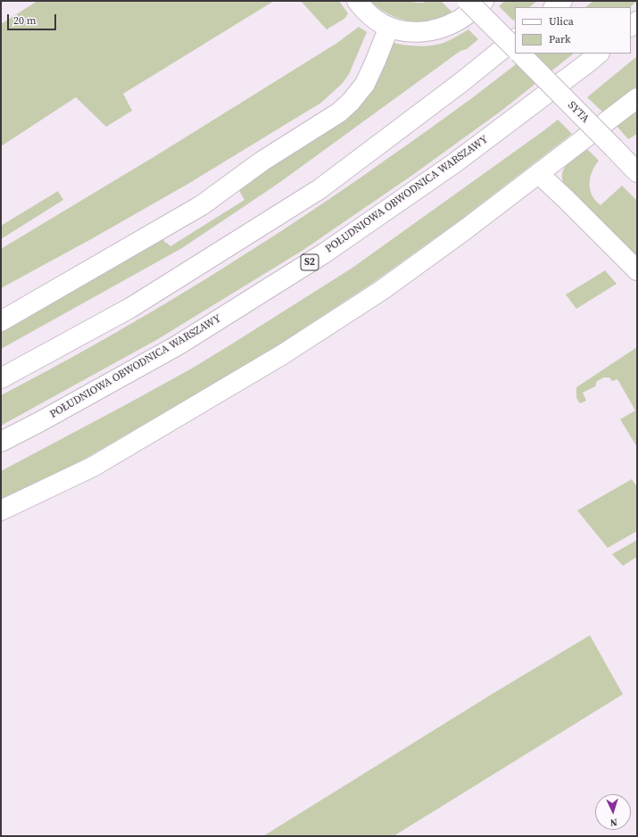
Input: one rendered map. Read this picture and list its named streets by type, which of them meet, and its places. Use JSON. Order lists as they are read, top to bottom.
{
  "streets": {
    "main road": ["SYTA", "POŁUDNIOWA OBWODNICA WARSZAWY", "S2"]
  },
  "legend": ["Ulica", "Park"],
  "scale_bar": "20 m",
  "north": "bottom"
}
